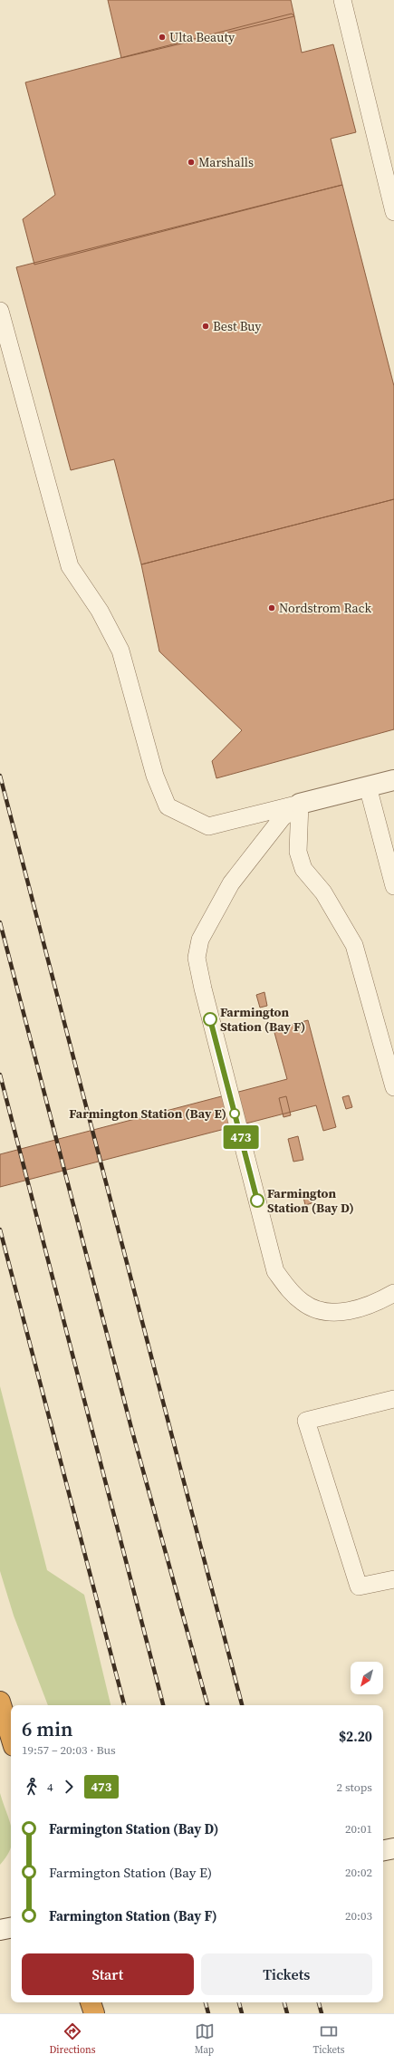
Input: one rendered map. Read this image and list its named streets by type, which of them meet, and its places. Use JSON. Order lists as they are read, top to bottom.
{
  "places": [
    "Ulta Beauty",
    "Marshalls",
    "Best Buy",
    "Nordstrom Rack",
    "Farmington Station (Bay F)",
    "Farmington Station (Bay E)",
    "Farmington Station (Bay D)"
  ],
  "lines": ["bus line 473"],
  "north": "bottom left",
  "page": {
    "on_map": "473",
    "heading": ["6 min", "19:57 – 20:03 · Bus", "$2.20"],
    "legs": ["4", "473", "2 stops"],
    "list": [
      {
        "name": "Farmington Station (Bay D)",
        "value": "20:01"
      },
      {
        "name": "Farmington Station (Bay E)",
        "value": "20:02"
      },
      {
        "name": "Farmington Station (Bay F)",
        "value": "20:03"
      }
    ],
    "buttons": ["Start", "Tickets"],
    "tabs": ["Directions", "Map", "Tickets"]
  }
}
